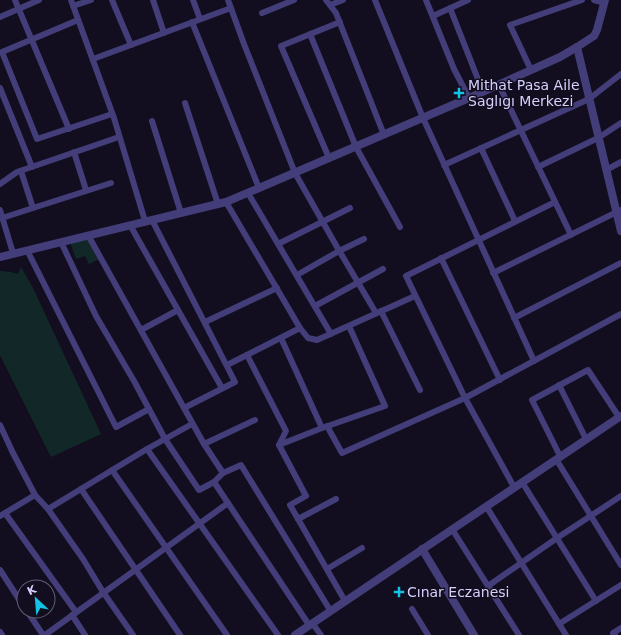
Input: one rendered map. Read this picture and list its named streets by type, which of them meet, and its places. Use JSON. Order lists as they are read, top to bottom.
{
  "places": {
    "health": ["Mithat Pasa Aile Saglıgı Merkezi", "Cınar Eczanesi"]
  },
  "north": "top left"
}
